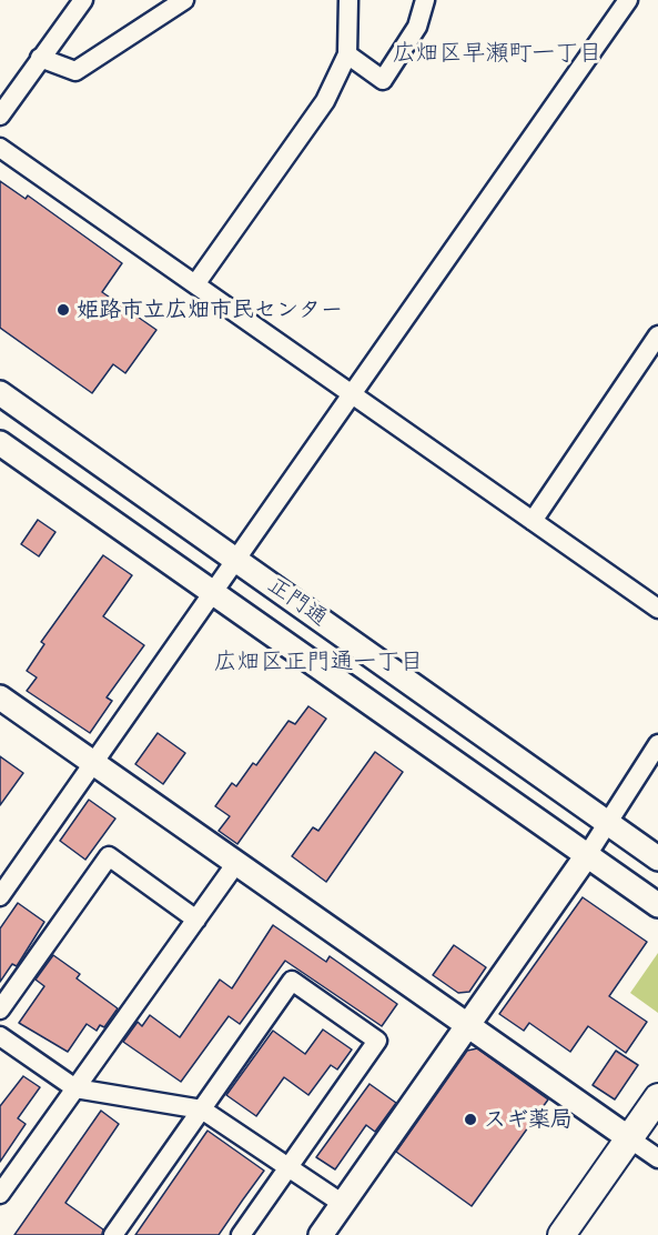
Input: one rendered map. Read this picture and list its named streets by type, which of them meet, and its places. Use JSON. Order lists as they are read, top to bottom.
{
  "streets": {
    "street": ["正門通"]
  },
  "districts": ["広畑区早瀬町一丁目", "広畑区正門通一丁目"],
  "places": ["姫路市立広畑市民センター", "スギ薬局"]
}
